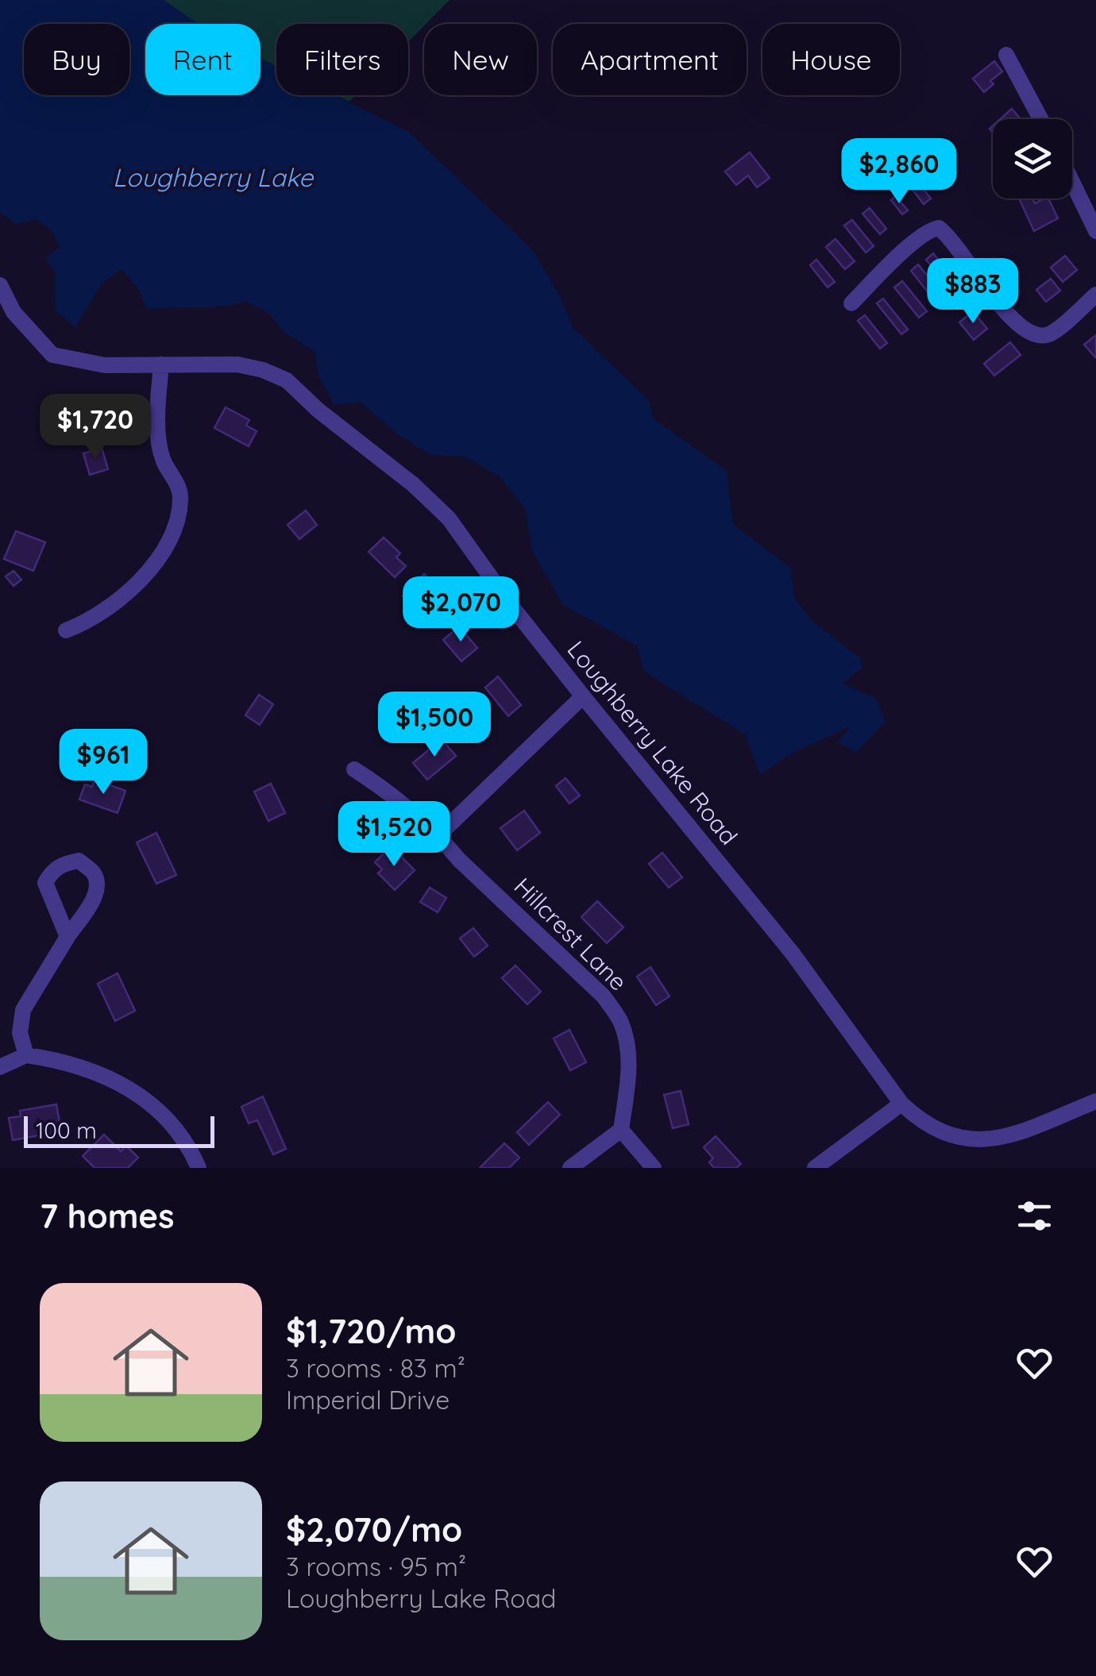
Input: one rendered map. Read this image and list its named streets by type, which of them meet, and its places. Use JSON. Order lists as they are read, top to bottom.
{
  "streets": {
    "street": ["Loughberry Lake Road", "Hillcrest Lane"]
  },
  "water": ["Loughberry Lake"],
  "scale_bar": "100 m",
  "page": {
    "chip": [
      "Buy",
      "Rent",
      "Filters",
      "New",
      "Apartment",
      "House"
    ],
    "price": [
      "$2,860",
      "$883",
      "$1,720",
      "$2,070",
      "$1,500",
      "$961",
      "$1,520"
    ],
    "scale": "100 m",
    "heading": "7 homes",
    "list": [
      {
        "name": "$1,720/mo",
        "note": "3 rooms · 83 m² · Imperial Drive"
      },
      {
        "name": "$2,070/mo",
        "note": "3 rooms · 95 m² · Loughberry Lake Road"
      }
    ]
  }
}
